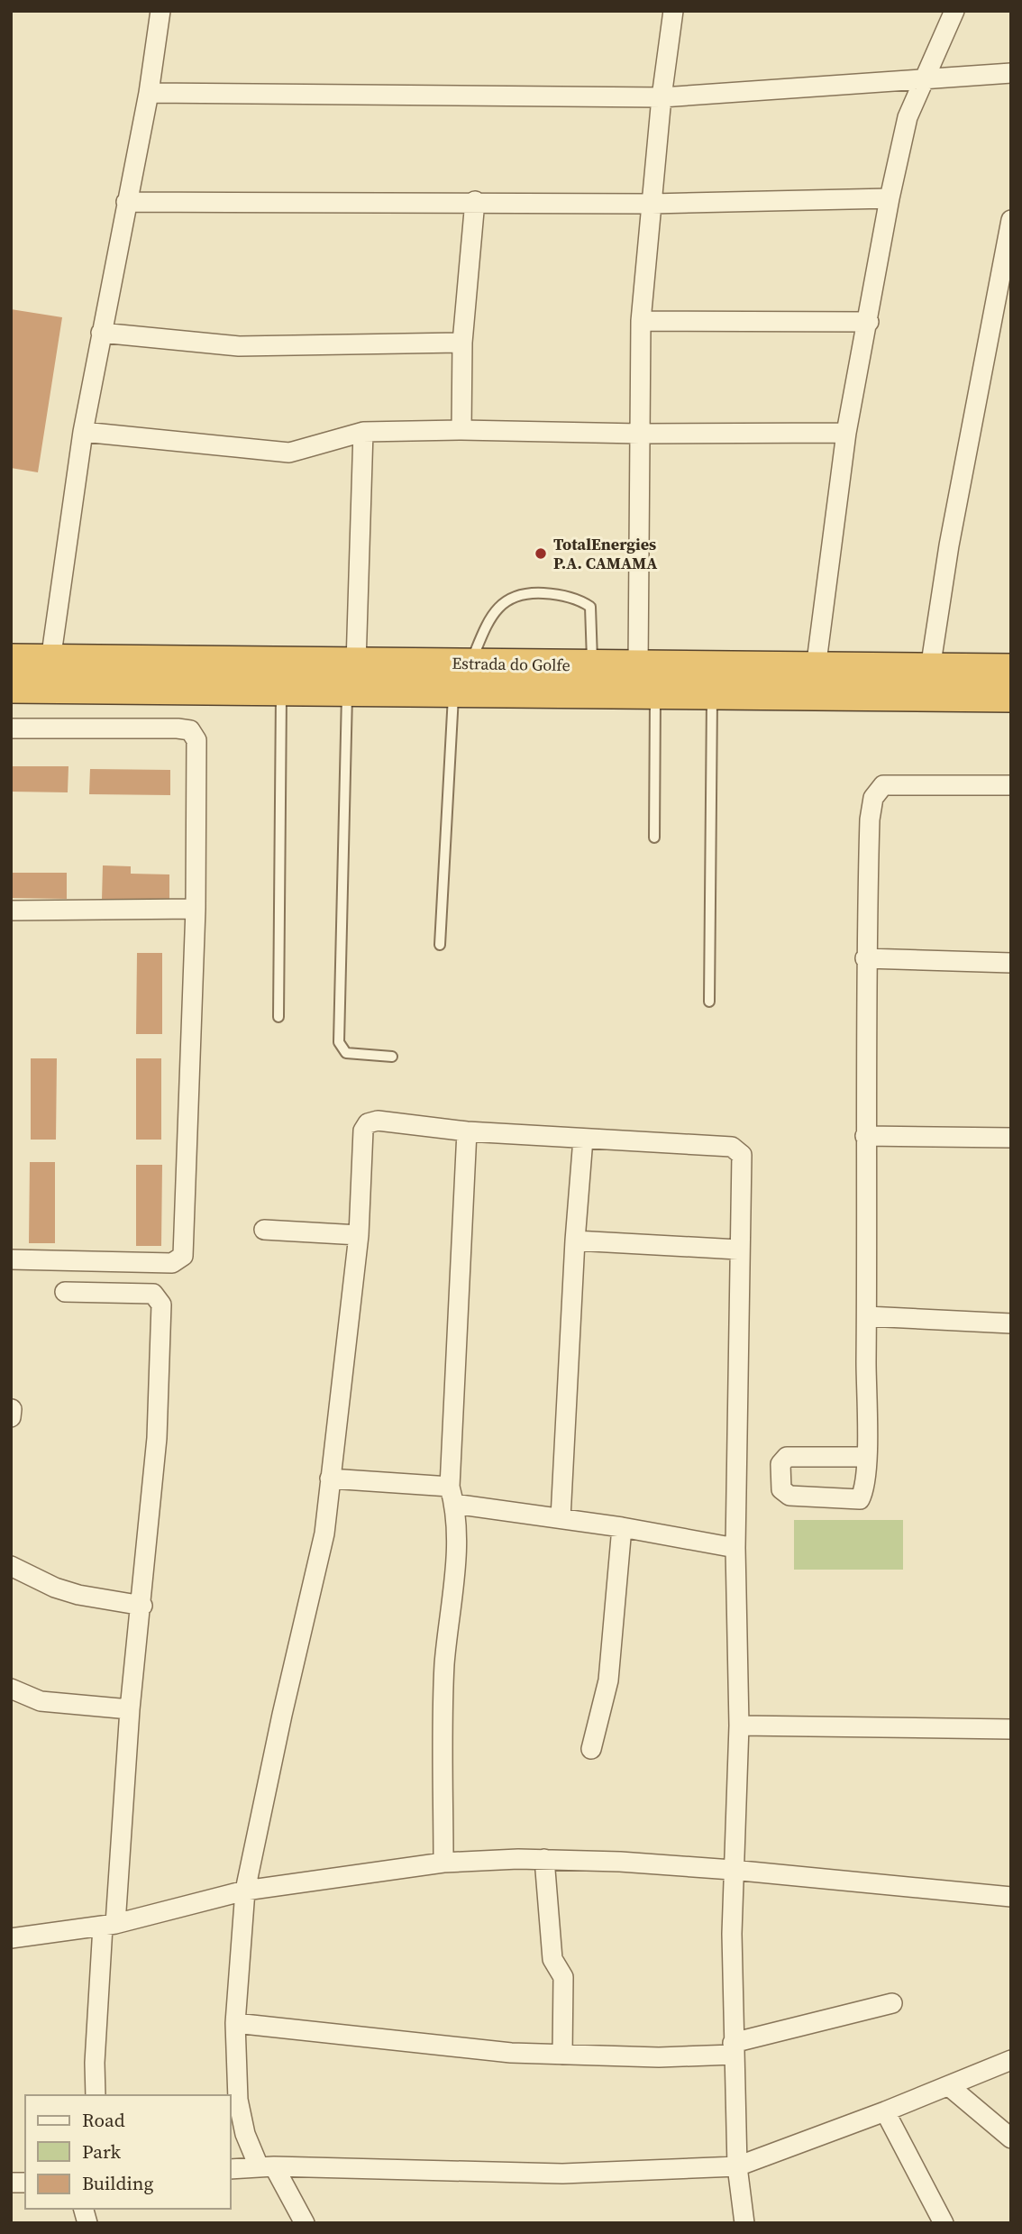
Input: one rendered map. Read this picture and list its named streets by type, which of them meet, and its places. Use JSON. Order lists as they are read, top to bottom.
{
  "streets": {
    "highway": ["Estrada do Golfe"]
  },
  "places": ["TotalEnergies P.A. CAMAMA"],
  "legend": ["Road", "Park", "Building"]
}
